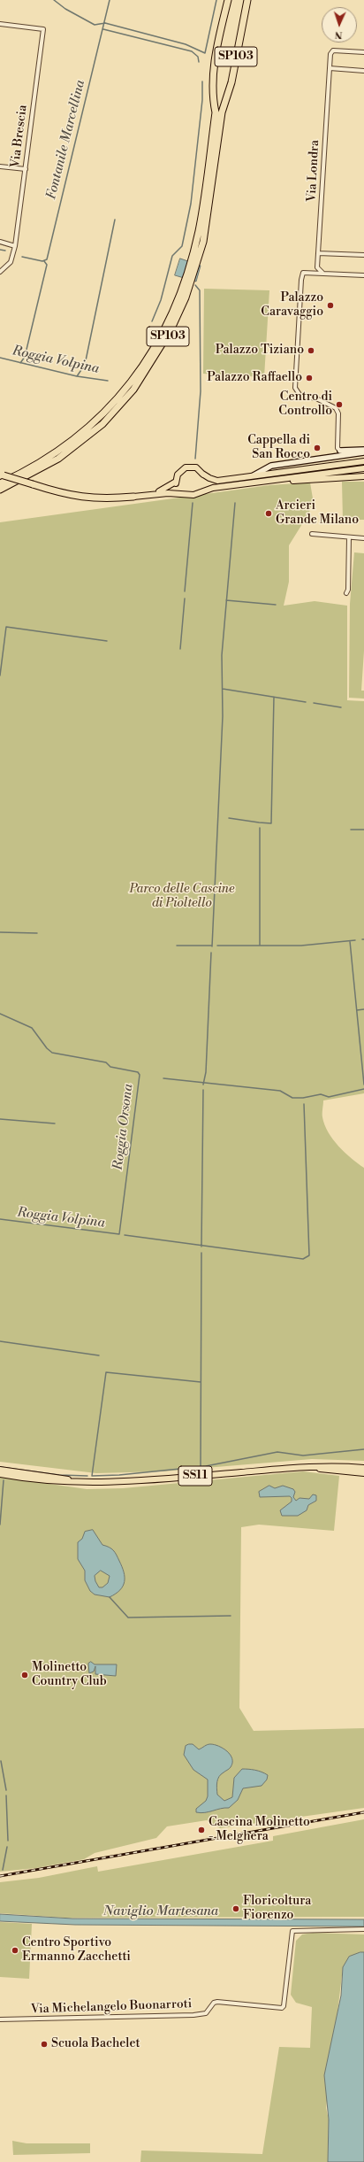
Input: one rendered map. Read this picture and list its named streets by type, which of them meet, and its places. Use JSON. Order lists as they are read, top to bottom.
{
  "streets": {
    "highway": ["SP103"],
    "main road": ["SS11"],
    "street": ["Via Brescia", "Via Londra", "Via Michelangelo Buonarroti"]
  },
  "water": [
    "Fontanile Marcellina",
    "Roggia Volpina",
    "Roggia Orsona",
    "Naviglio Martesana"
  ],
  "parks": ["Parco delle Cascine di Pioltello"],
  "places": [
    "Palazzo Caravaggio",
    "Palazzo Tiziano",
    "Palazzo Raffaello",
    "Centro di Controllo",
    "Cappella di San Rocco",
    "Arcieri Grande Milano",
    "Molinetto Country Club",
    "Cascina Molinetto - Melghera",
    "Floricoltura Fiorenzo",
    "Centro Sportivo Ermanno Zacchetti",
    "Scuola Bachelet"
  ],
  "north": "bottom"
}
